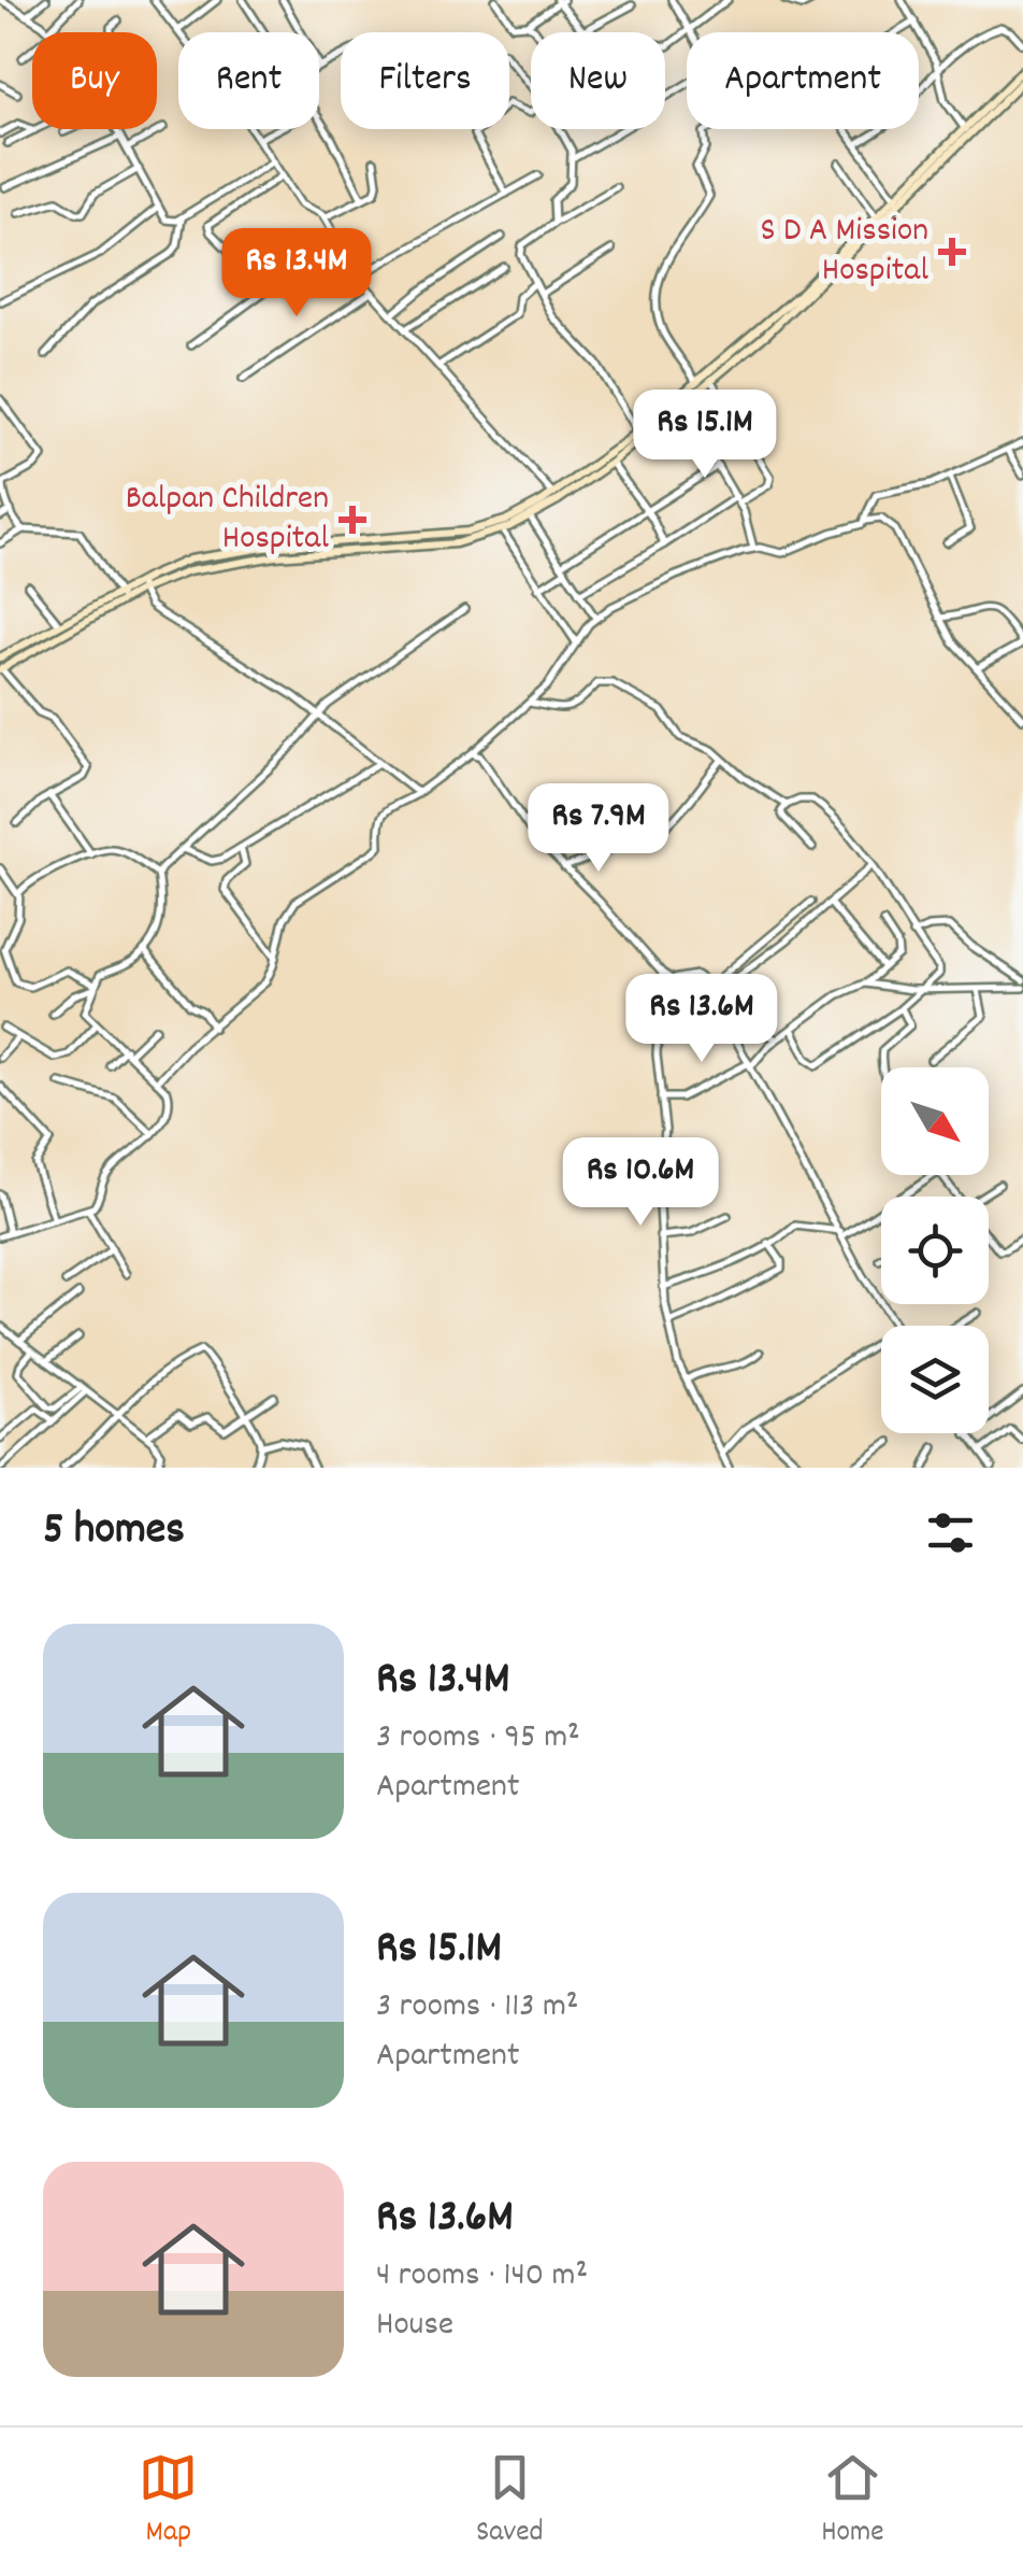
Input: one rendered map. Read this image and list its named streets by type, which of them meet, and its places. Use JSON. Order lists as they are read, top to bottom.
{
  "places": {
    "health": ["S D A Mission Hospital", "Balpan Children Hospital"]
  },
  "north": "bottom right",
  "page": {
    "chip": [
      "Buy",
      "Rent",
      "Filters",
      "New",
      "Apartment"
    ],
    "price": [
      "Rs 13.4M",
      "Rs 15.1M",
      "Rs 7.9M",
      "Rs 13.6M",
      "Rs 10.6M"
    ],
    "heading": "5 homes",
    "list": [
      {
        "name": "Rs 13.4M",
        "note": "3 rooms · 95 m² · Apartment"
      },
      {
        "name": "Rs 15.1M",
        "note": "3 rooms · 113 m² · Apartment"
      },
      {
        "name": "Rs 13.6M",
        "note": "4 rooms · 140 m² · House"
      }
    ],
    "tabs": ["Map", "Saved", "Home"]
  }
}
